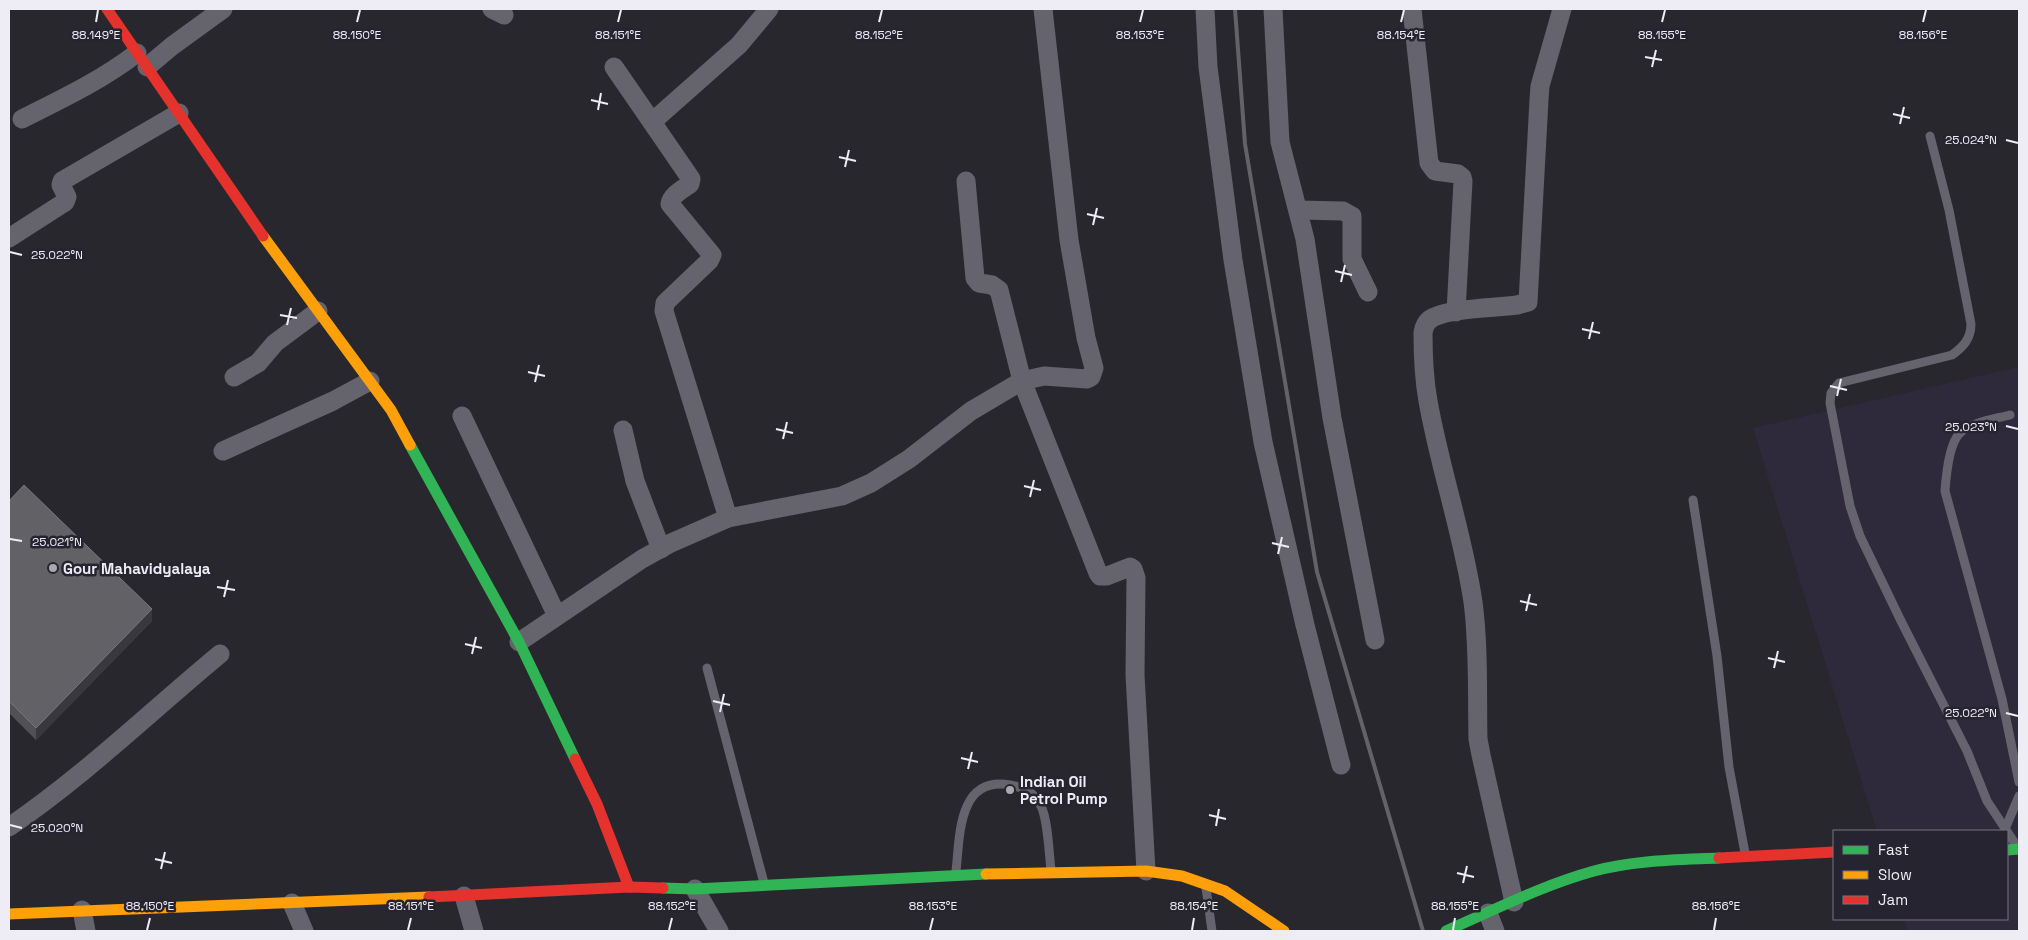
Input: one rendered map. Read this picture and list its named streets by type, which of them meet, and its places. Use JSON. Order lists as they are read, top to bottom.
{
  "places": ["Gour Mahavidyalaya", "Indian Oil Petrol Pump"],
  "legend": ["Fast", "Slow", "Jam"],
  "coordinates": [
    "88.149°E",
    "88.150°E",
    "88.151°E",
    "88.152°E",
    "88.153°E",
    "88.154°E",
    "88.155°E",
    "88.156°E",
    "25.024°N",
    "25.022°N",
    "25.023°N",
    "25.021°N",
    "25.020°N"
  ]
}
